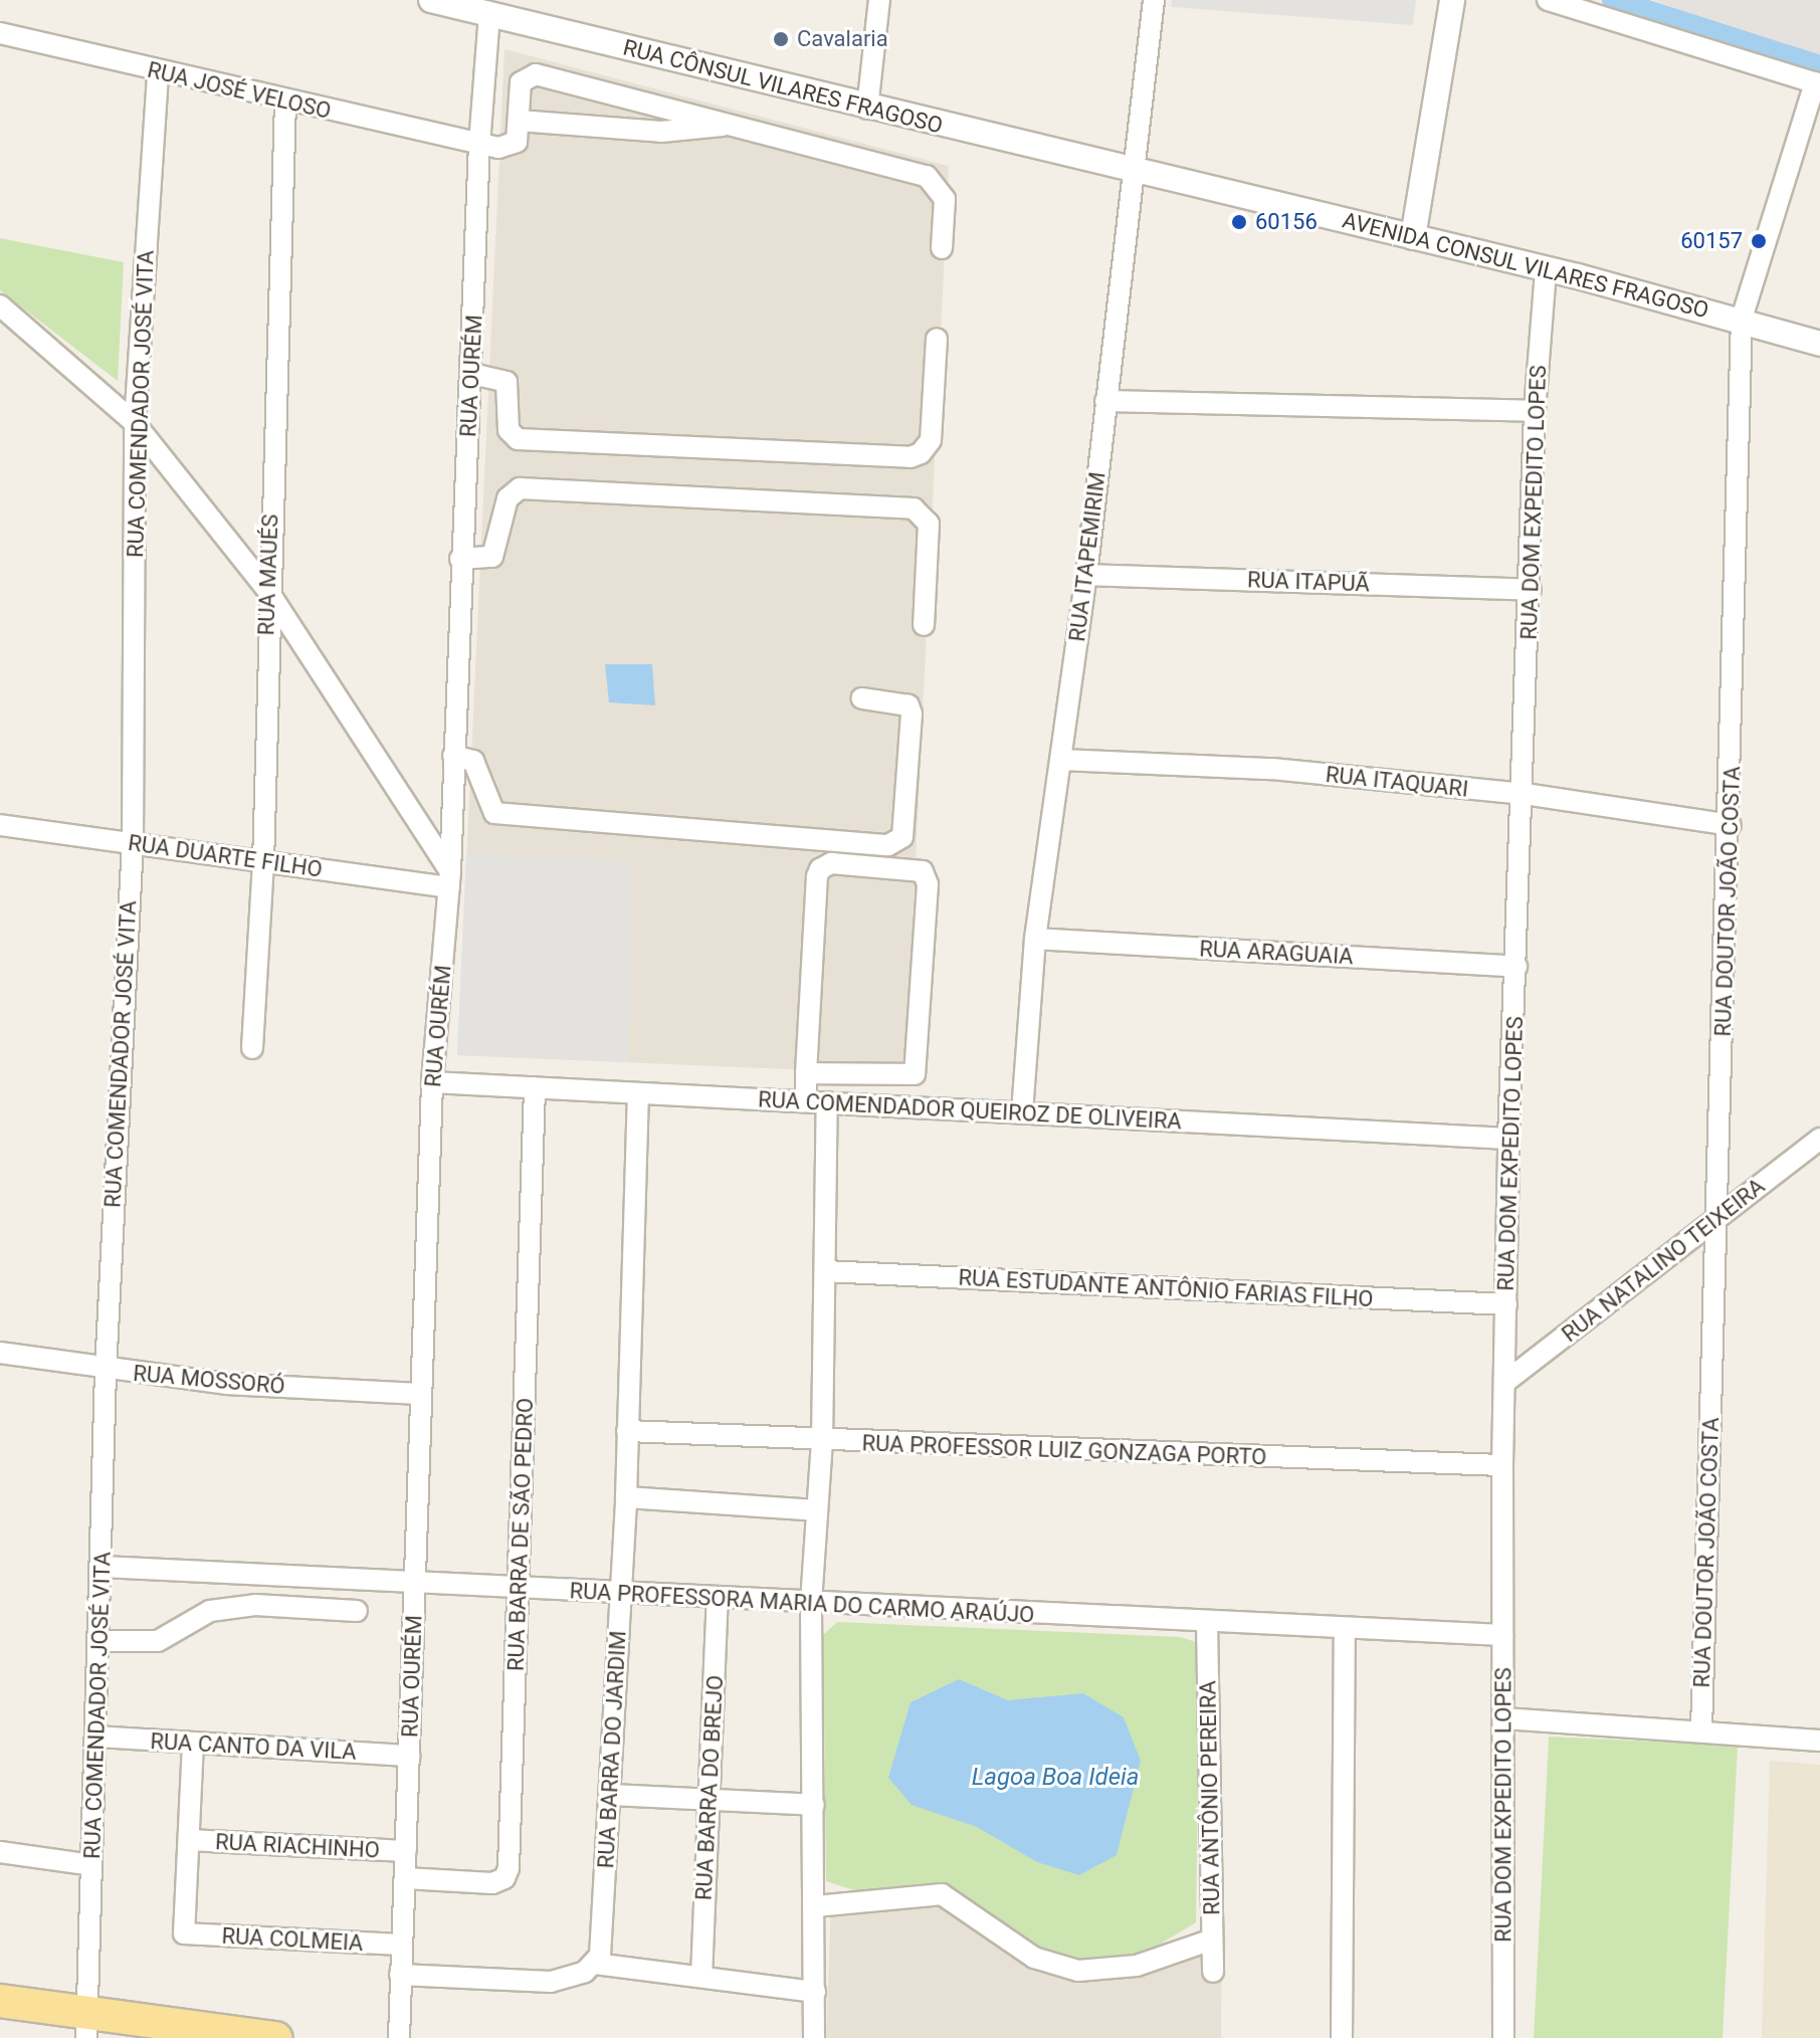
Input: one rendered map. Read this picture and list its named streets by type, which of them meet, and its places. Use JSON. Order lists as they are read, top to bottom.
{
  "streets": {
    "street": [
      "RUA CÔNSUL VILARES FRAGOSO",
      "RUA JOSÉ VELOSO",
      "AVENIDA CONSUL VILARES FRAGOSO",
      "RUA OURÉM",
      "RUA COMENDADOR JOSÉ VITA",
      "RUA DOM EXPEDITO LOPES",
      "RUA ITAPEMIRIM",
      "RUA MAUÉS",
      "RUA ITAPUÃ",
      "RUA ITAQUARI",
      "RUA DUARTE FILHO",
      "RUA DOUTOR JOÃO COSTA",
      "RUA ARAGUAIA",
      "RUA COMENDADOR QUEIROZ DE OLIVEIRA",
      "RUA NATALINO TEIXEIRA",
      "RUA ESTUDANTE ANTÔNIO FARIAS FILHO",
      "RUA MOSSORÓ",
      "RUA PROFESSOR LUIZ GONZAGA PORTO",
      "RUA BARRA DE SÃO PEDRO",
      "RUA PROFESSORA MARIA DO CARMO ARAÚJO",
      "RUA CANTO DA VILA",
      "RUA BARRA DO JARDIM",
      "RUA BARRA DO BREJO",
      "RUA ANTÔNIO PEREIRA",
      "RUA RIACHINHO",
      "RUA COLMEIA"
    ]
  },
  "crossings": [
    ["RUA CÔNSUL VILARES FRAGOSO", "AVENIDA CONSUL VILARES FRAGOSO"],
    ["RUA CÔNSUL VILARES FRAGOSO", "RUA OURÉM"],
    ["RUA CÔNSUL VILARES FRAGOSO", "RUA ITAPEMIRIM"],
    ["RUA JOSÉ VELOSO", "RUA OURÉM"],
    ["RUA JOSÉ VELOSO", "RUA COMENDADOR JOSÉ VITA"],
    ["RUA JOSÉ VELOSO", "RUA MAUÉS"],
    ["AVENIDA CONSUL VILARES FRAGOSO", "RUA DOM EXPEDITO LOPES"],
    ["AVENIDA CONSUL VILARES FRAGOSO", "RUA ITAPEMIRIM"],
    ["AVENIDA CONSUL VILARES FRAGOSO", "RUA DOUTOR JOÃO COSTA"],
    ["RUA OURÉM", "RUA DUARTE FILHO"],
    ["RUA OURÉM", "RUA COMENDADOR QUEIROZ DE OLIVEIRA"],
    ["RUA OURÉM", "RUA MOSSORÓ"],
    ["RUA OURÉM", "RUA BARRA DE SÃO PEDRO"],
    ["RUA OURÉM", "RUA PROFESSORA MARIA DO CARMO ARAÚJO"],
    ["RUA OURÉM", "RUA CANTO DA VILA"],
    ["RUA OURÉM", "RUA RIACHINHO"],
    ["RUA OURÉM", "RUA COLMEIA"],
    ["RUA COMENDADOR JOSÉ VITA", "RUA DUARTE FILHO"],
    ["RUA COMENDADOR JOSÉ VITA", "RUA MOSSORÓ"],
    ["RUA COMENDADOR JOSÉ VITA", "RUA PROFESSORA MARIA DO CARMO ARAÚJO"],
    ["RUA COMENDADOR JOSÉ VITA", "RUA CANTO DA VILA"],
    ["RUA DOM EXPEDITO LOPES", "RUA ITAPUÃ"],
    ["RUA DOM EXPEDITO LOPES", "RUA ITAQUARI"],
    ["RUA DOM EXPEDITO LOPES", "RUA ARAGUAIA"],
    ["RUA DOM EXPEDITO LOPES", "RUA COMENDADOR QUEIROZ DE OLIVEIRA"],
    ["RUA DOM EXPEDITO LOPES", "RUA NATALINO TEIXEIRA"],
    ["RUA DOM EXPEDITO LOPES", "RUA ESTUDANTE ANTÔNIO FARIAS FILHO"],
    ["RUA DOM EXPEDITO LOPES", "RUA PROFESSOR LUIZ GONZAGA PORTO"],
    ["RUA DOM EXPEDITO LOPES", "RUA PROFESSORA MARIA DO CARMO ARAÚJO"],
    ["RUA ITAPEMIRIM", "RUA ITAPUÃ"],
    ["RUA ITAPEMIRIM", "RUA ITAQUARI"],
    ["RUA ITAPEMIRIM", "RUA ARAGUAIA"],
    ["RUA ITAPEMIRIM", "RUA COMENDADOR QUEIROZ DE OLIVEIRA"],
    ["RUA MAUÉS", "RUA DUARTE FILHO"],
    ["RUA ITAQUARI", "RUA DOUTOR JOÃO COSTA"],
    ["RUA DOUTOR JOÃO COSTA", "RUA NATALINO TEIXEIRA"],
    ["RUA COMENDADOR QUEIROZ DE OLIVEIRA", "RUA BARRA DE SÃO PEDRO"],
    ["RUA COMENDADOR QUEIROZ DE OLIVEIRA", "RUA BARRA DO JARDIM"],
    ["RUA PROFESSOR LUIZ GONZAGA PORTO", "RUA BARRA DO JARDIM"],
    ["RUA BARRA DE SÃO PEDRO", "RUA PROFESSORA MARIA DO CARMO ARAÚJO"],
    ["RUA PROFESSORA MARIA DO CARMO ARAÚJO", "RUA BARRA DO JARDIM"],
    ["RUA PROFESSORA MARIA DO CARMO ARAÚJO", "RUA BARRA DO BREJO"],
    ["RUA PROFESSORA MARIA DO CARMO ARAÚJO", "RUA ANTÔNIO PEREIRA"],
    ["RUA RIACHINHO", "RUA COLMEIA"]
  ],
  "water": ["Lagoa Boa Ideia"],
  "places": ["Cavalaria", "60156", "60157"]
}
